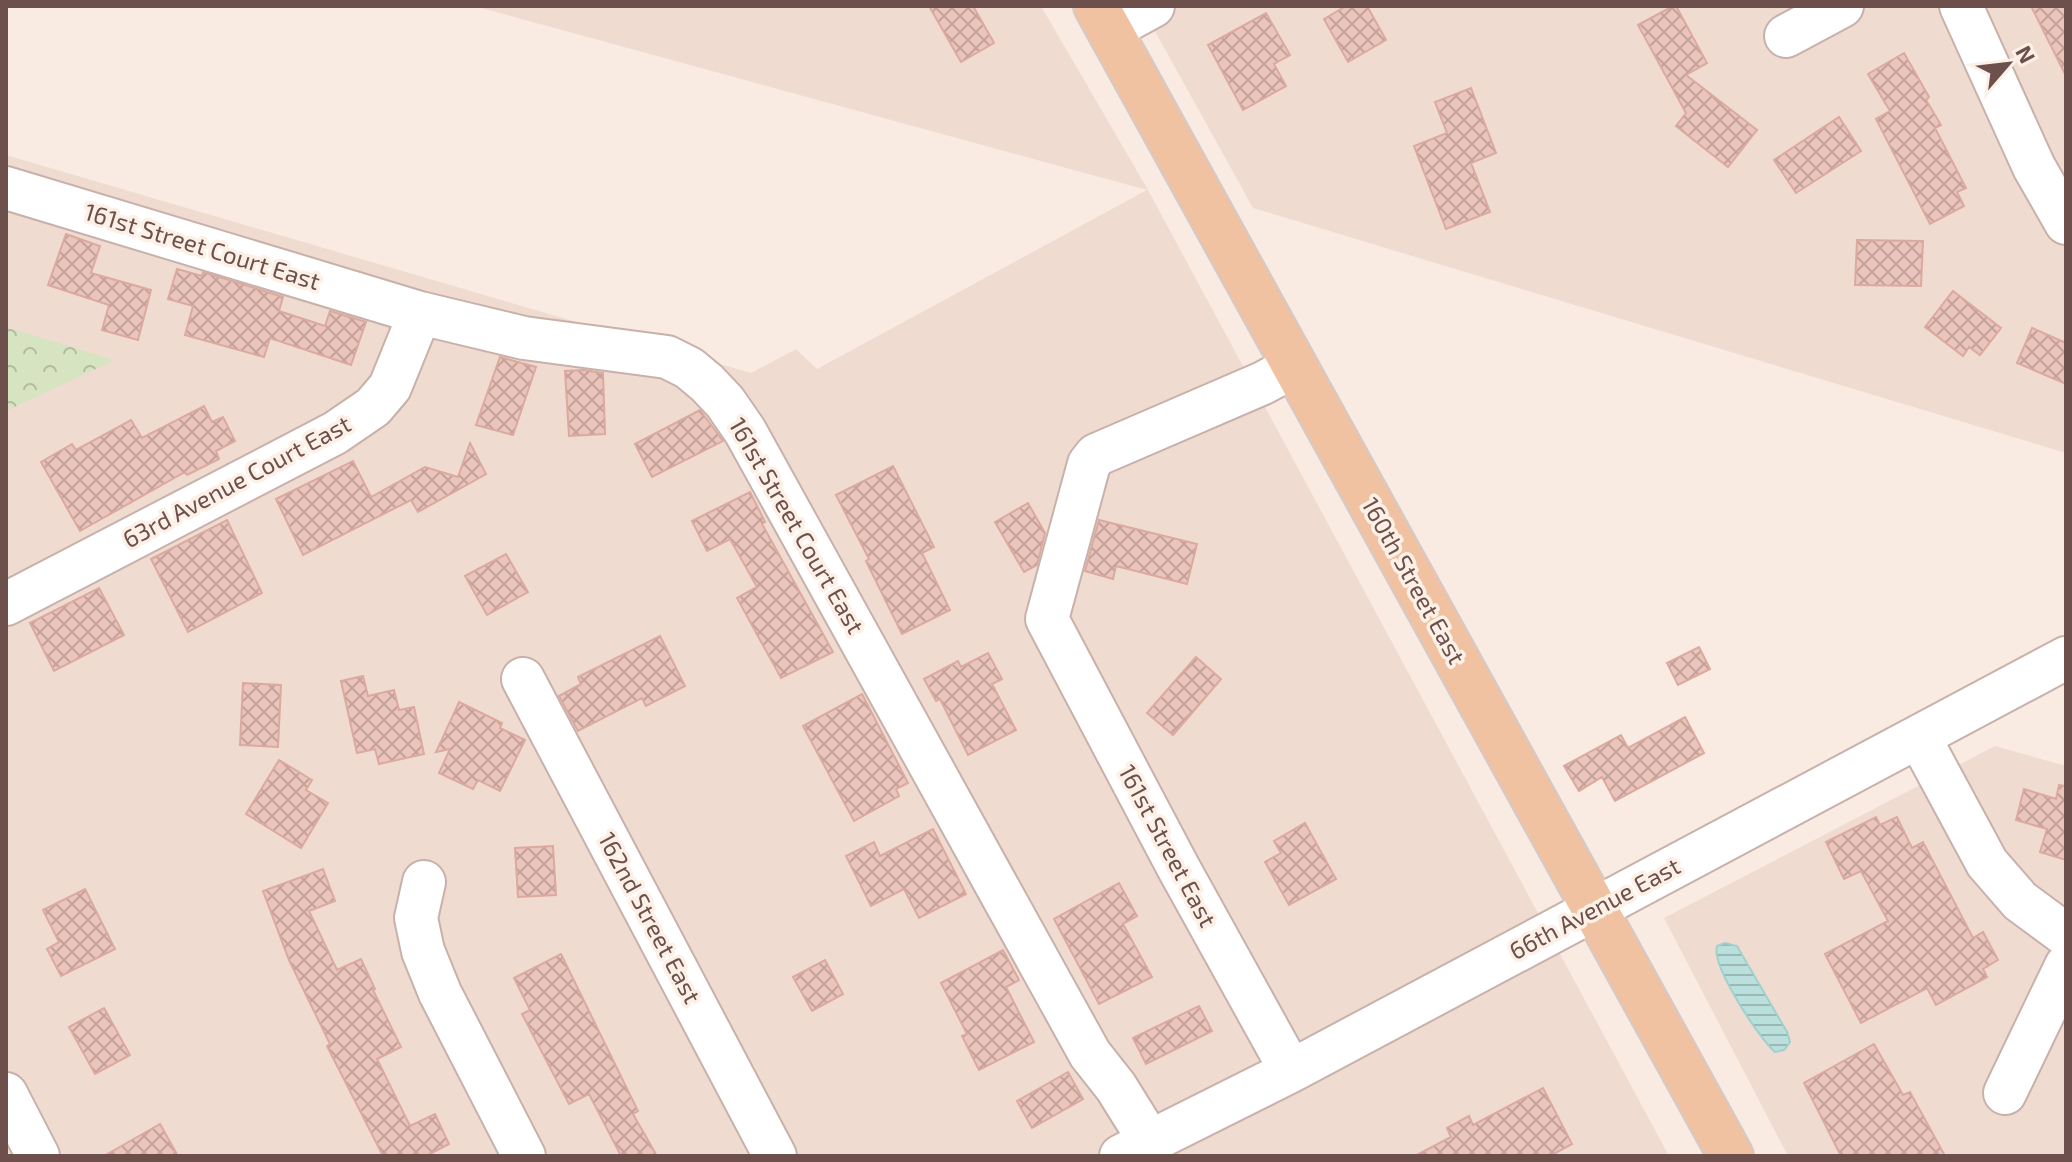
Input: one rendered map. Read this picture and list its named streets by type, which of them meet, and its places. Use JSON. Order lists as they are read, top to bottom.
{
  "streets": {
    "main road": ["160th Street East"],
    "street": [
      "161st Street Court East",
      "63rd Avenue Court East",
      "161st Street East",
      "66th Avenue East",
      "162nd Street East"
    ]
  },
  "crossings": [
    ["161st Street Court East", "63rd Avenue Court East"],
    ["161st Street Court East", "66th Avenue East"],
    ["160th Street East", "161st Street East"],
    ["160th Street East", "66th Avenue East"],
    ["161st Street East", "66th Avenue East"]
  ],
  "north": "top right"
}
